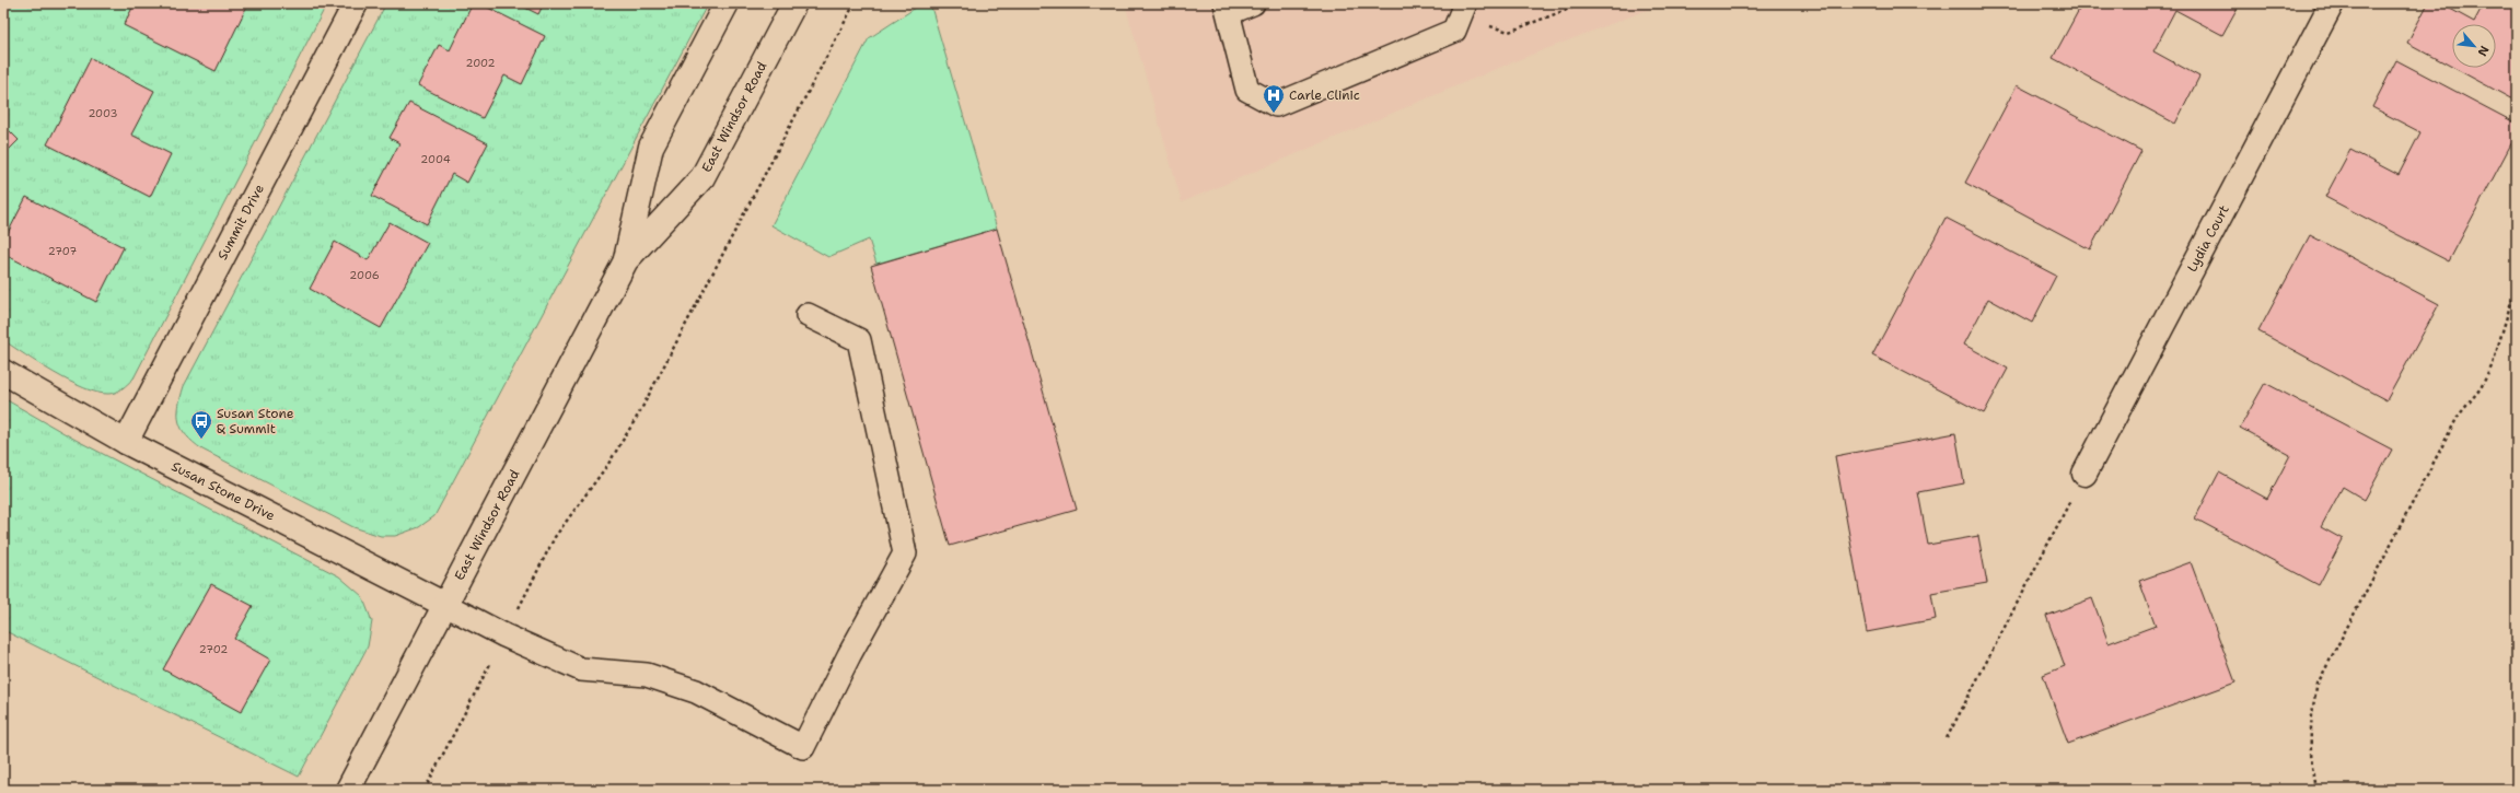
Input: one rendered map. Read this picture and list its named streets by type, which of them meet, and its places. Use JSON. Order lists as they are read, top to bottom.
{
  "streets": {
    "street": [
      "East Windsor Road",
      "Summit Drive",
      "Lydia Court",
      "Susan Stone Drive"
    ]
  },
  "crossings": [
    ["East Windsor Road", "Susan Stone Drive"],
    ["Summit Drive", "Susan Stone Drive"]
  ],
  "places": {
    "hospital": ["Carle Clinic"],
    "bus stop": ["Susan Stone & Summit"]
  },
  "house_numbers": [
    "2002",
    "2003",
    "2004",
    "2707",
    "2006",
    "2702"
  ],
  "north": "bottom right"
}
